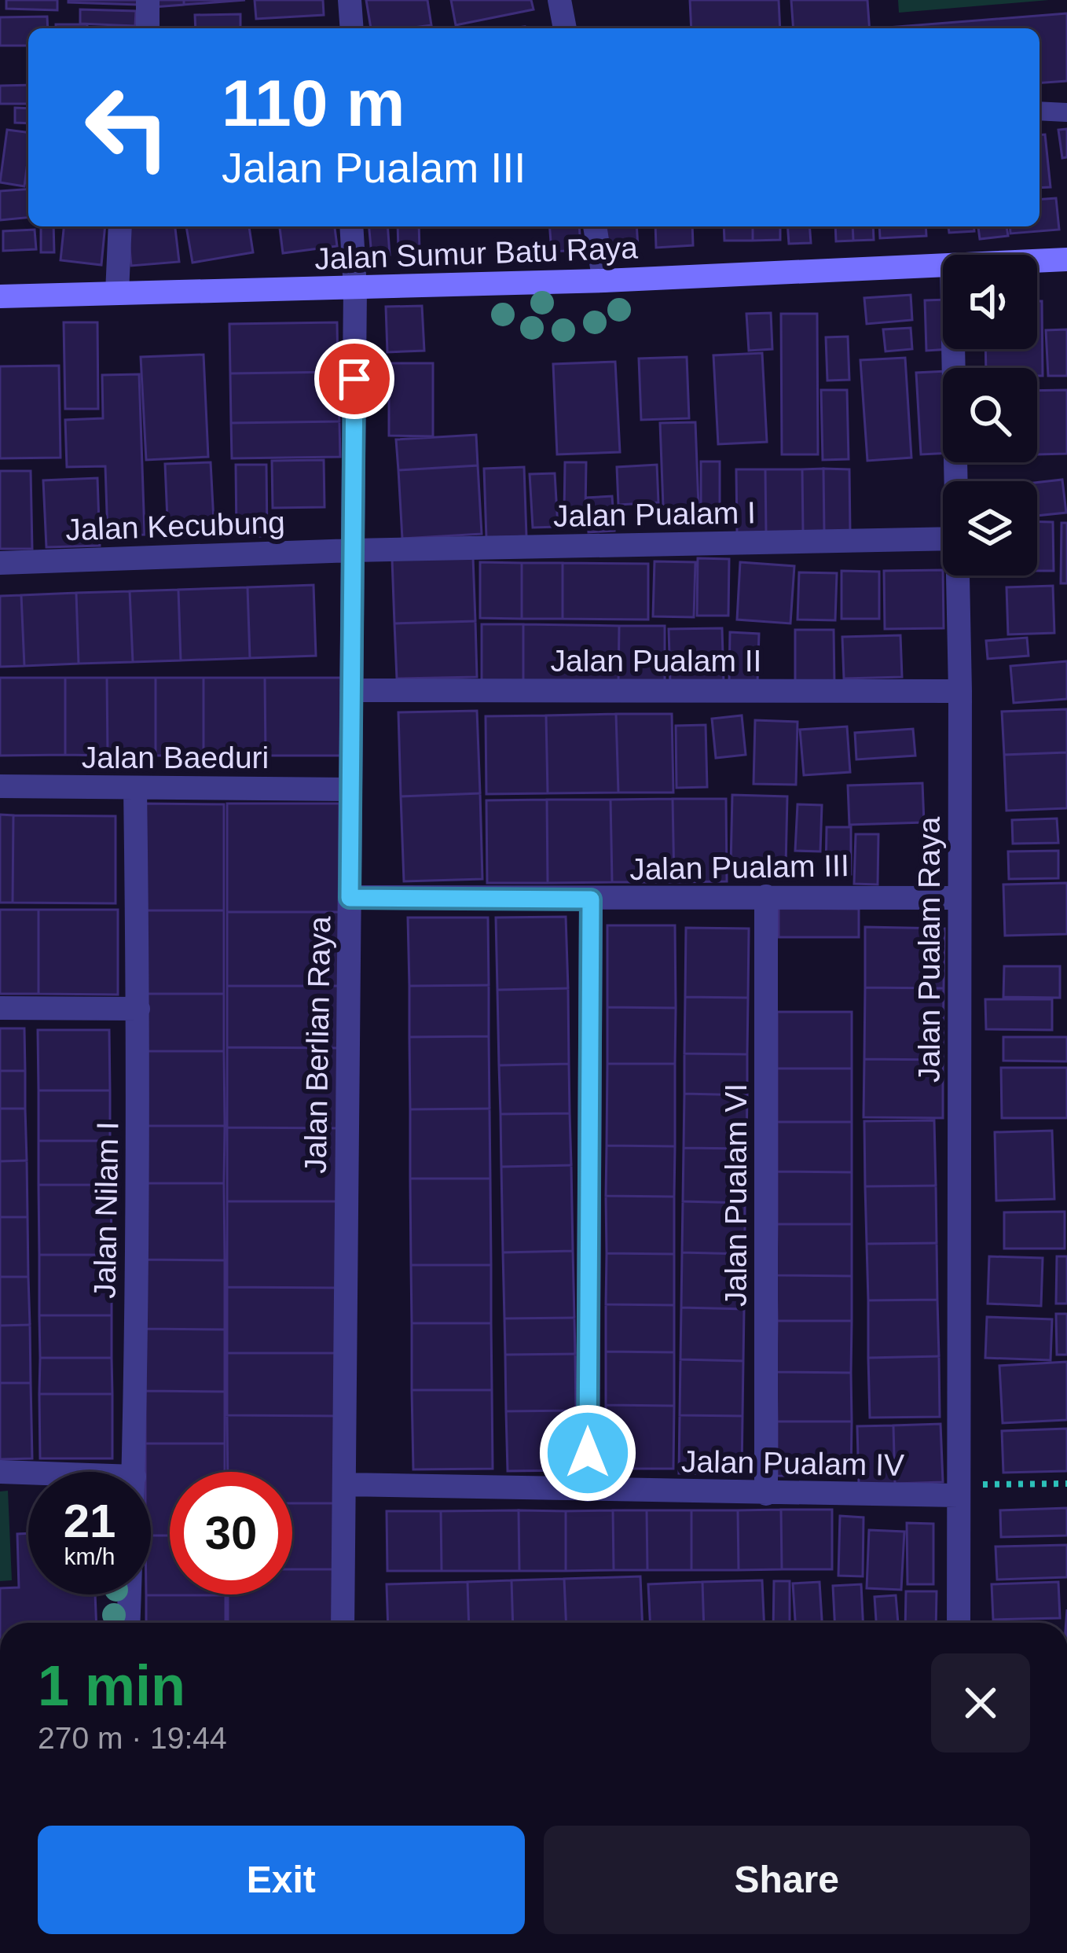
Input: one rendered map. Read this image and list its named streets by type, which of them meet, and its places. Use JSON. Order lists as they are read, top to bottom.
{
  "streets": {
    "street": [
      "Jalan Sumur Batu Raya",
      "Jalan Pualam I",
      "Jalan Kecubung",
      "Jalan Pualam II",
      "Jalan Baeduri",
      "Jalan Pualam III",
      "Jalan Pualam Raya",
      "Jalan Berlian Raya",
      "Jalan Pualam VI",
      "Jalan Nilam I",
      "Jalan Pualam IV"
    ]
  },
  "crossings": [
    ["Jalan Sumur Batu Raya", "Jalan Berlian Raya"],
    ["Jalan Pualam I", "Jalan Kecubung"],
    ["Jalan Pualam I", "Jalan Berlian Raya"],
    ["Jalan Kecubung", "Jalan Berlian Raya"],
    ["Jalan Pualam II", "Jalan Pualam Raya"],
    ["Jalan Pualam II", "Jalan Berlian Raya"],
    ["Jalan Baeduri", "Jalan Berlian Raya"],
    ["Jalan Baeduri", "Jalan Nilam I"],
    ["Jalan Pualam III", "Jalan Pualam Raya"],
    ["Jalan Pualam III", "Jalan Berlian Raya"],
    ["Jalan Pualam III", "Jalan Pualam VI"],
    ["Jalan Pualam Raya", "Jalan Pualam IV"],
    ["Jalan Berlian Raya", "Jalan Pualam IV"],
    ["Jalan Pualam VI", "Jalan Pualam IV"]
  ],
  "page": {
    "turn": ["110 m", "Jalan Pualam III"],
    "speed": "21 km/h",
    "limit": "30",
    "heading": ["1 min", "270 m · 19:44"],
    "buttons": ["Exit", "Share"]
  }
}
